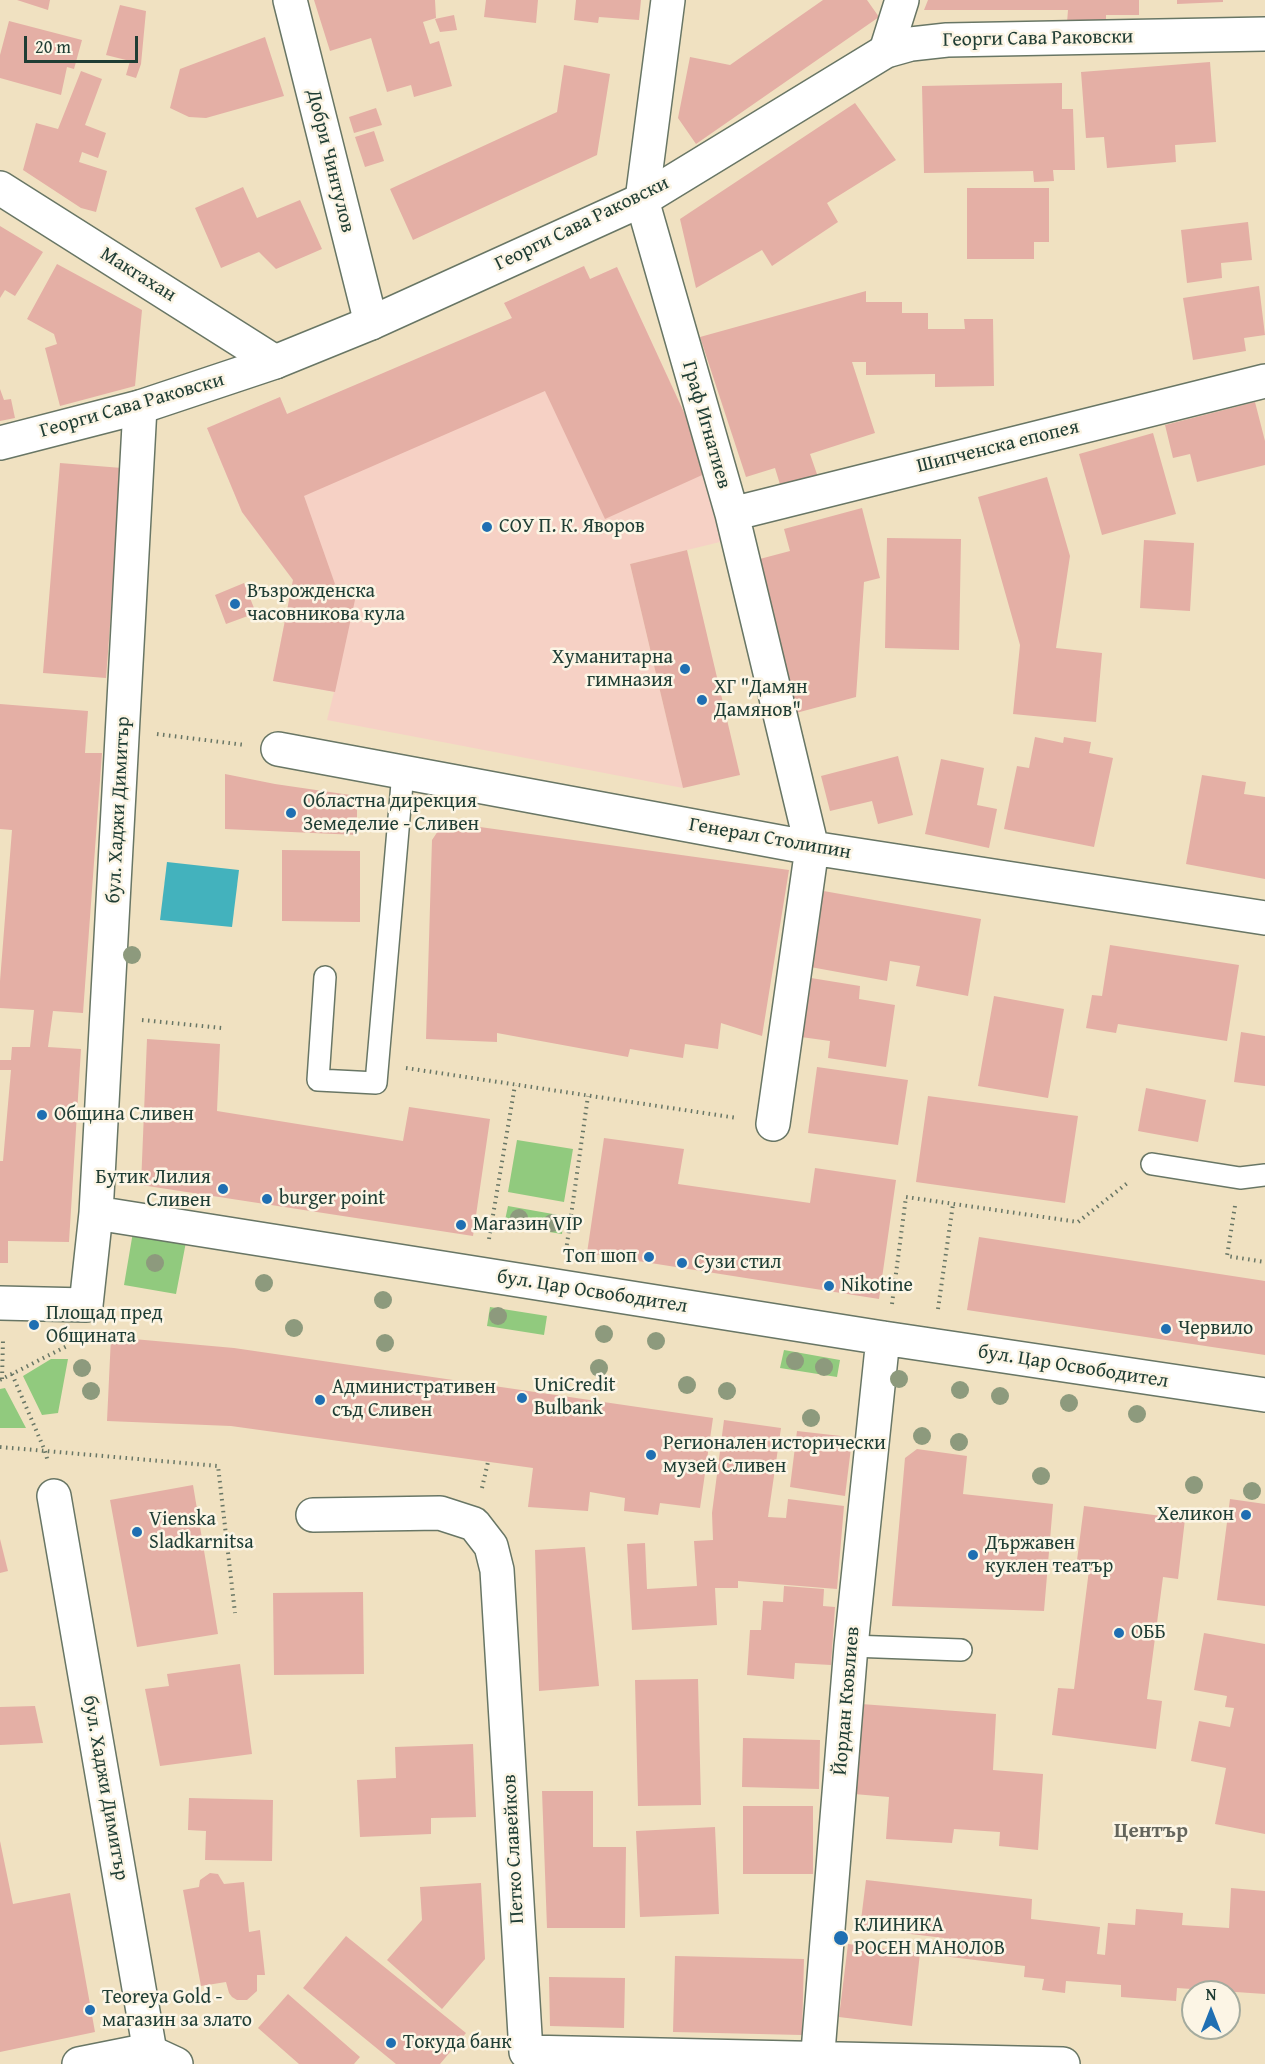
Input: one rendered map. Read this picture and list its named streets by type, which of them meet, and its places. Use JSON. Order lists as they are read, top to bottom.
{
  "streets": {
    "street": [
      "Георги Сава Раковски",
      "Добри Чинтулов",
      "Макгахан",
      "Граф Игнатиев",
      "Шипченска епопея",
      "бул. Хаджи Димитър",
      "Генерал Столипин",
      "бул. Цар Освободител",
      "Йордан Кювлиев",
      "Петко Славейков"
    ]
  },
  "crossings": [
    ["Георги Сава Раковски", "Добри Чинтулов"],
    ["Георги Сава Раковски", "Макгахан"],
    ["Георги Сава Раковски", "Граф Игнатиев"],
    ["Георги Сава Раковски", "бул. Хаджи Димитър"],
    ["Граф Игнатиев", "Шипченска епопея"],
    ["Граф Игнатиев", "Генерал Столипин"],
    ["бул. Хаджи Димитър", "бул. Цар Освободител"],
    ["бул. Цар Освободител", "Йордан Кювлиев"],
    ["Йордан Кювлиев", "Петко Славейков"]
  ],
  "districts": ["Център"],
  "places": [
    "СОУ П. К. Яворов",
    "Възрожденска часовникова кула",
    "Хуманитарна гимназия",
    "ХГ \"Дамян Дамянов\"",
    "Областна дирекция Земеделие - Сливен",
    "Община Сливен",
    "Бутик Лилия Сливен",
    "burger point",
    "Магазин VIP",
    "Топ шоп",
    "Сузи стил",
    "Nikotine",
    "Площад пред Общината",
    "Червило",
    "UniCredit Bulbank",
    "Административен съд Сливен",
    "Регионален исторически музей Сливен",
    "Хеликон",
    "Vienska Sladkarnitsa",
    "Държавен куклен театър",
    "ОББ",
    "КЛИНИКА РОСЕН МАНОЛОВ",
    "Teoreya Gold - магазин за злато",
    "Токуда банк"
  ],
  "scale_bar": "20 m",
  "north": "top"
}
